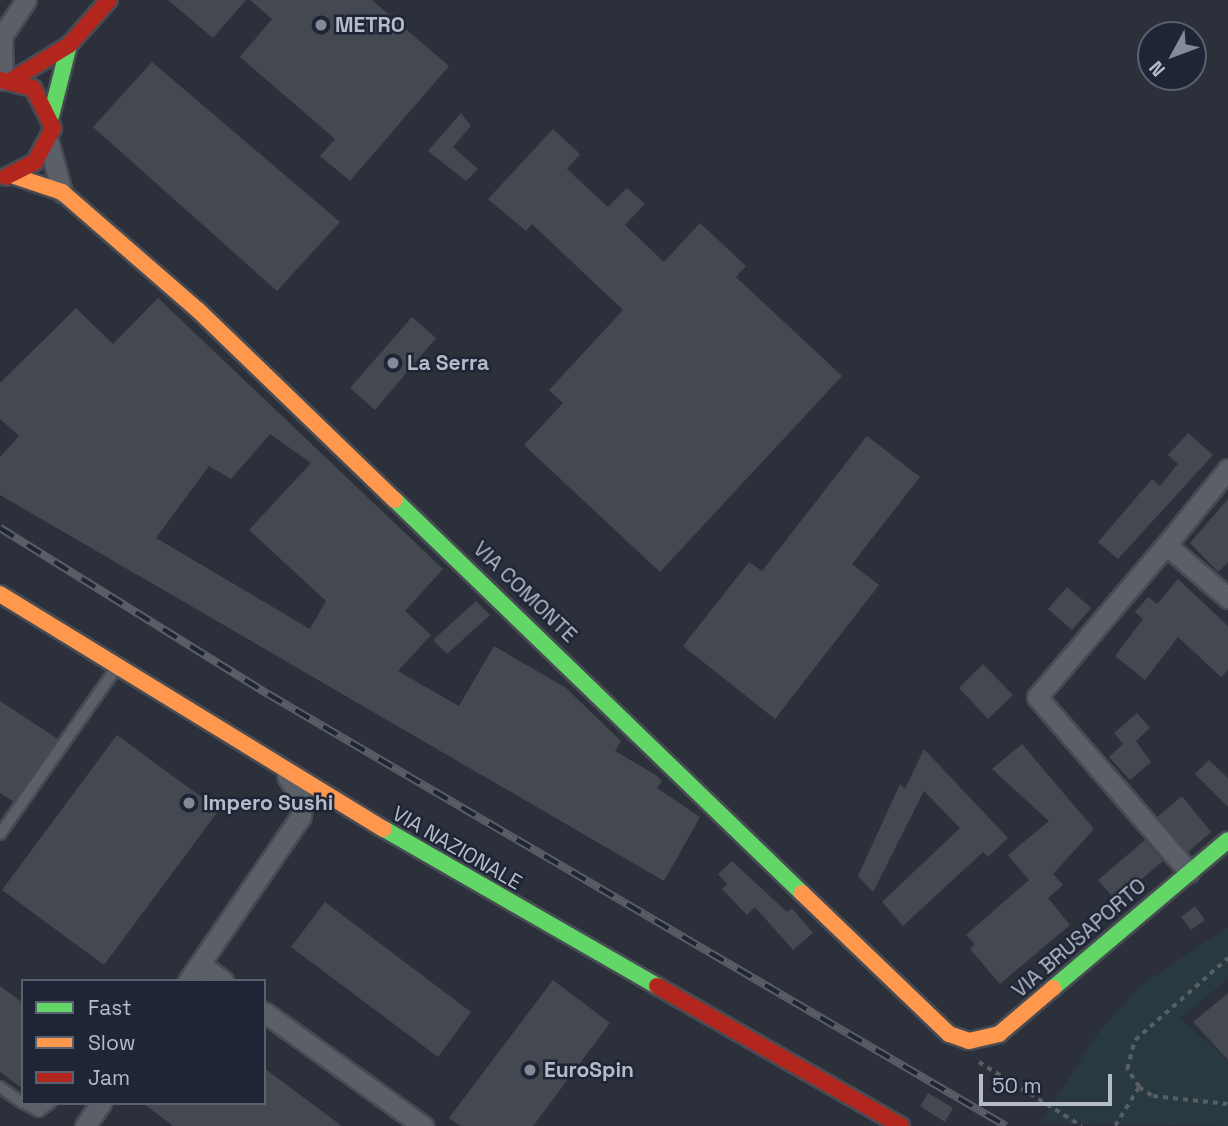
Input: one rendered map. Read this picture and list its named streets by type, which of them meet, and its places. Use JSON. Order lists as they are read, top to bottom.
{
  "streets": {
    "street": ["VIA COMONTE", "VIA NAZIONALE", "VIA BRUSAPORTO"]
  },
  "crossings": [
    ["VIA COMONTE", "VIA BRUSAPORTO"]
  ],
  "places": [
    "METRO",
    "La Serra",
    "Impero Sushi",
    "EuroSpin"
  ],
  "legend": ["Fast", "Slow", "Jam"],
  "scale_bar": "50 m",
  "north": "bottom left"
}
